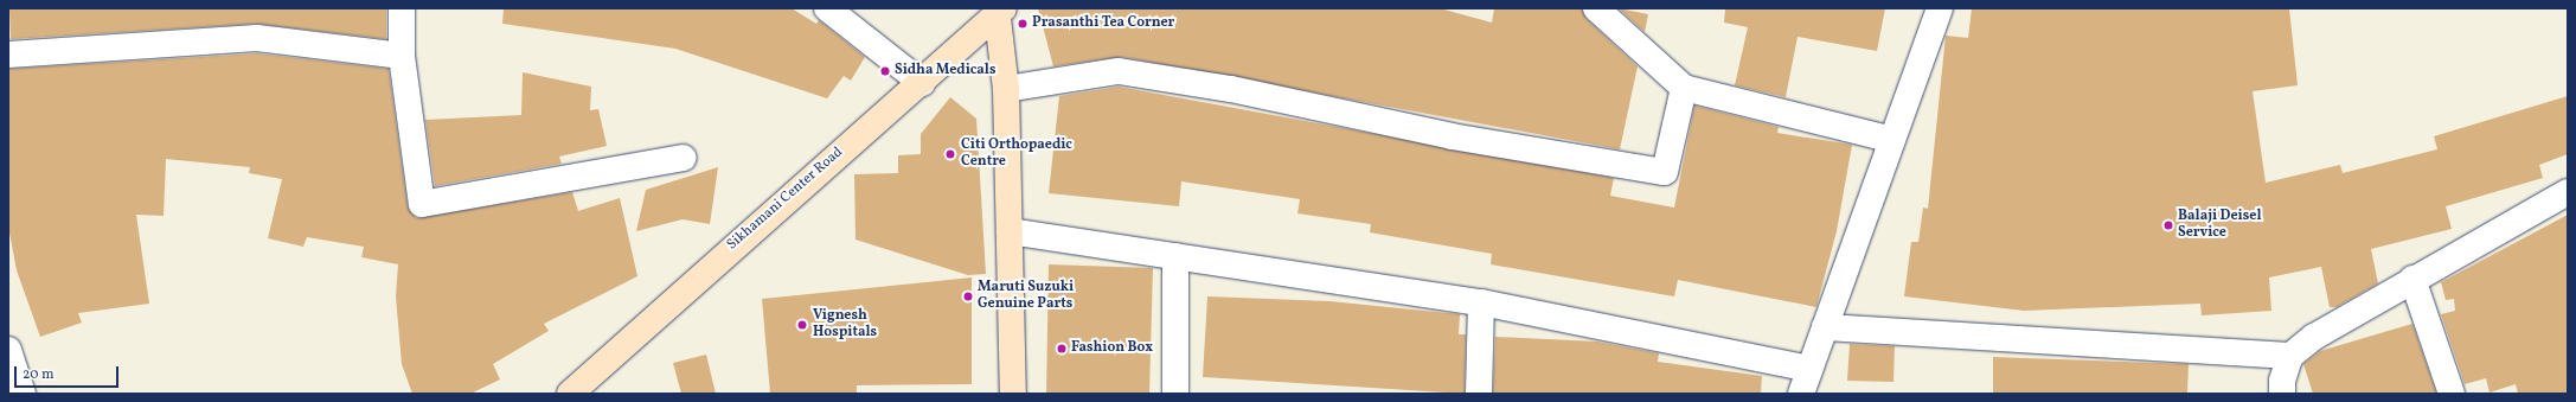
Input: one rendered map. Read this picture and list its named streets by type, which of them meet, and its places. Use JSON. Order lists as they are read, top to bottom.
{
  "streets": {
    "street": ["Sikhamani Center Road"]
  },
  "places": [
    "Prasanthi Tea Corner",
    "Sidha Medicals",
    "Citi Orthopaedic Centre",
    "Balaji Deisel Service",
    "Maruti Suzuki Genuine Parts",
    "Vignesh Hospitals",
    "Fashion Box"
  ],
  "scale_bar": "20 m"
}
